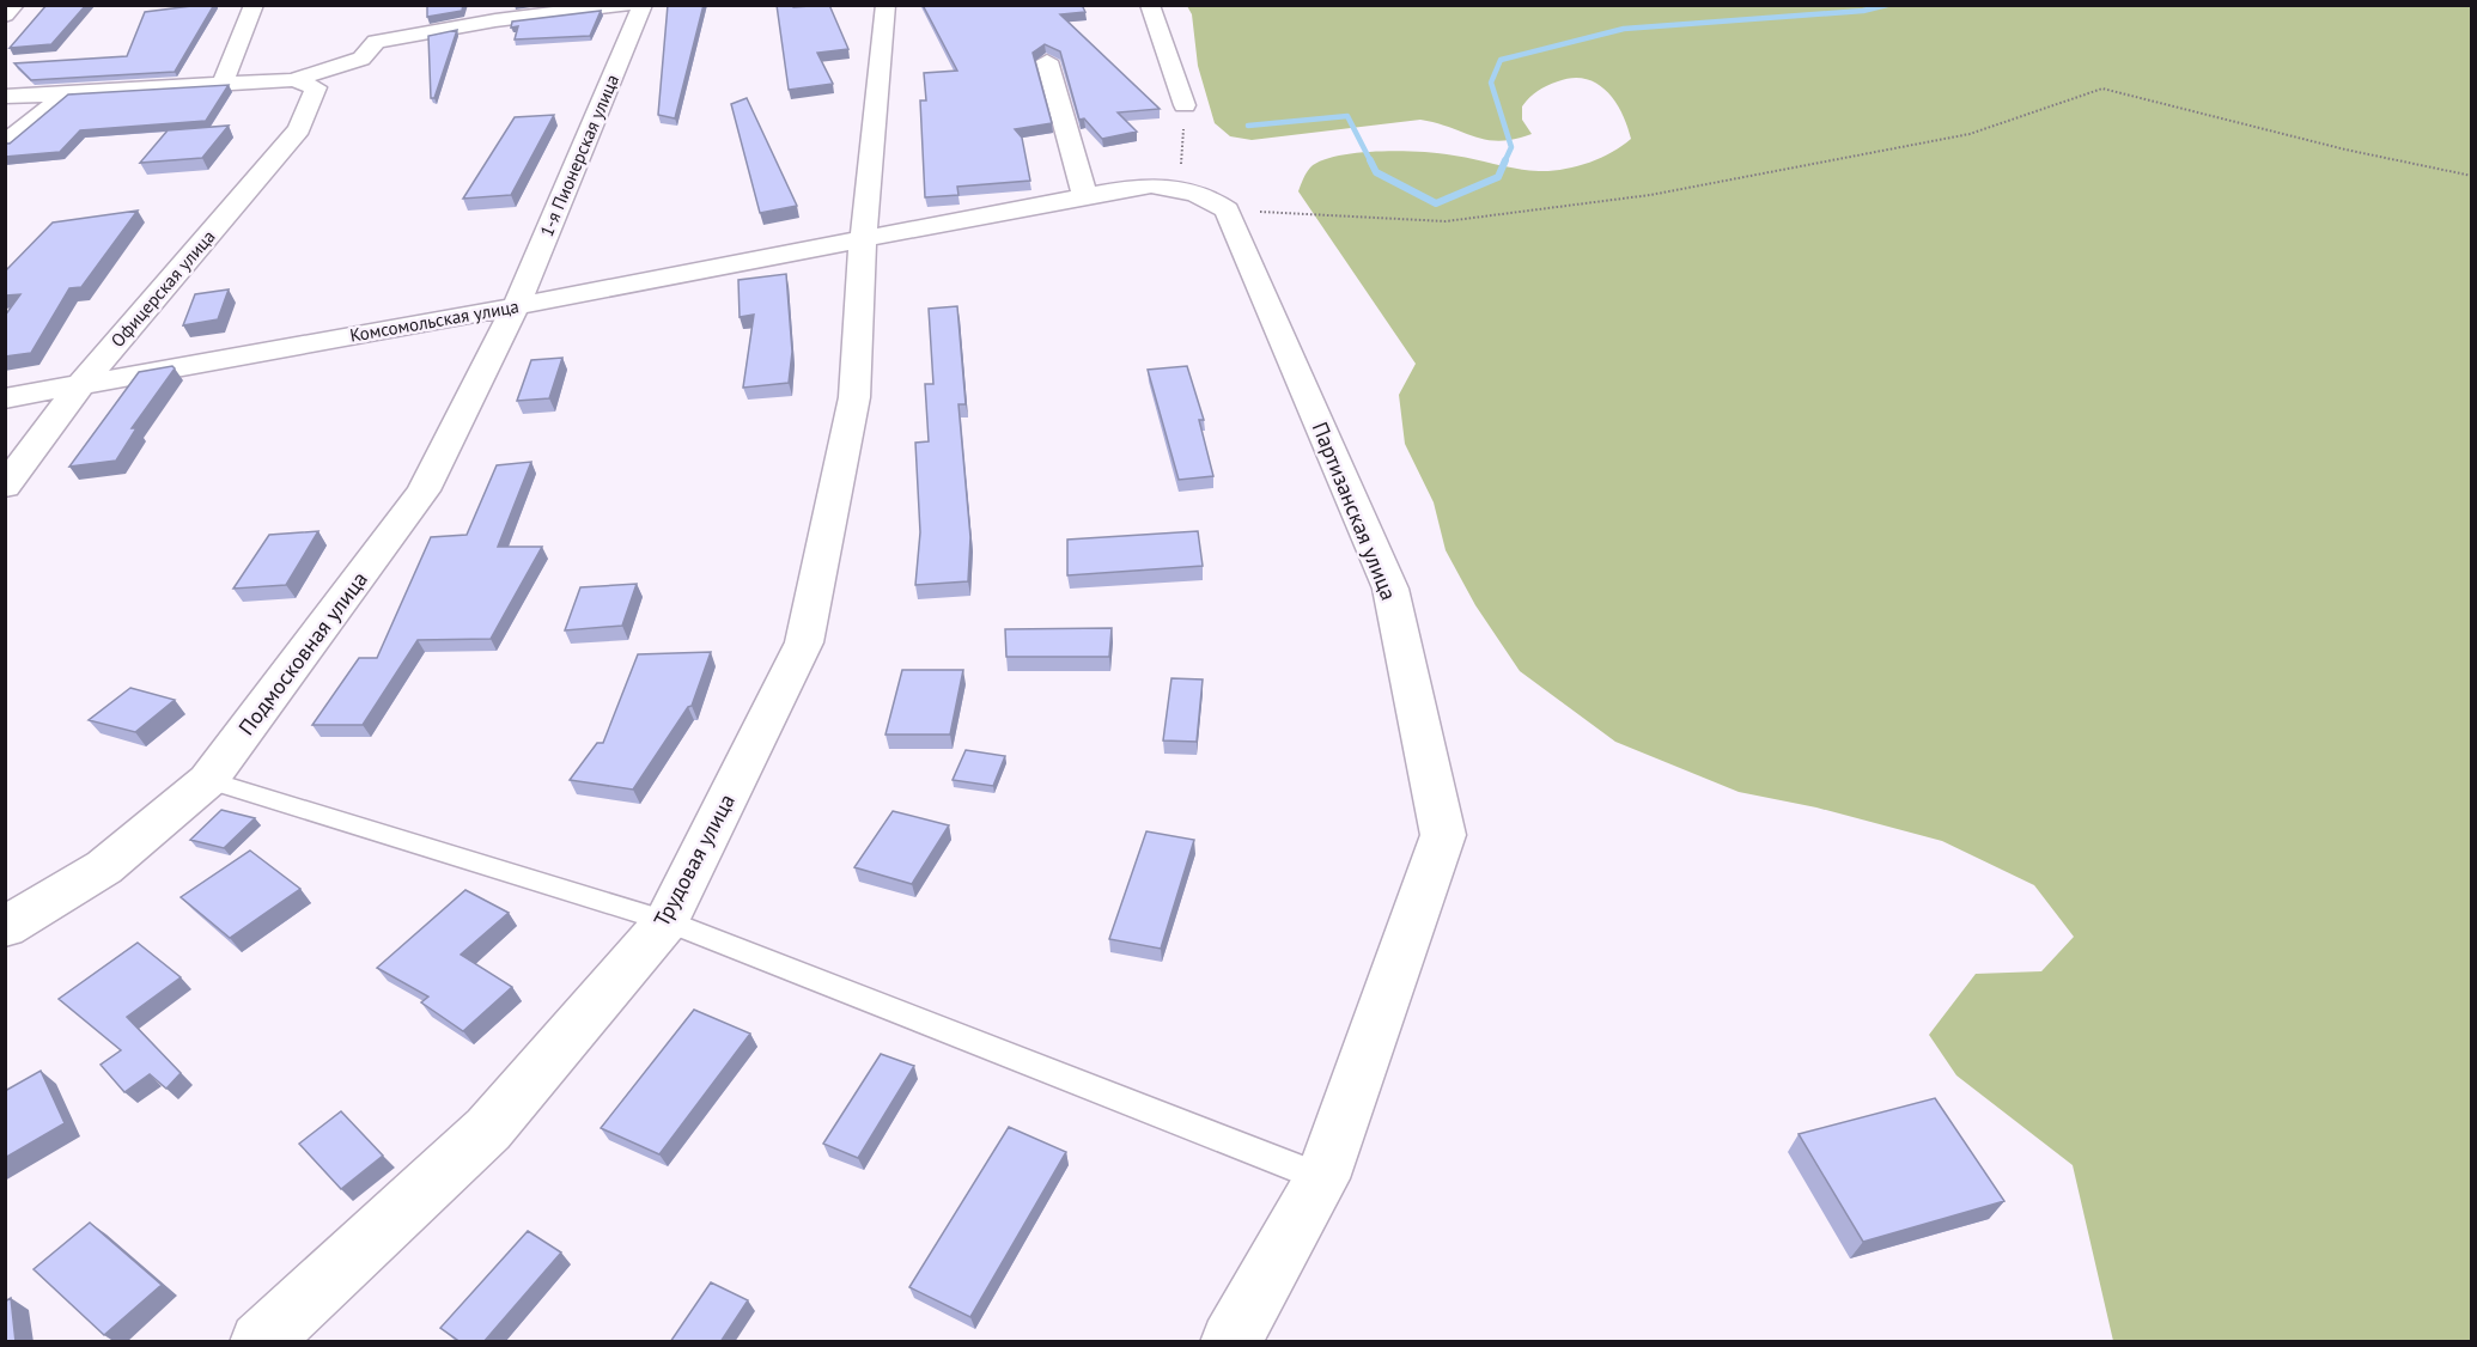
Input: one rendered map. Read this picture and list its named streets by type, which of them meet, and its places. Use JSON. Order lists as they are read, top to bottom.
{
  "streets": {
    "street": [
      "1-я Пионерская улица",
      "Офицерская улица",
      "Комсомольская улица",
      "Партизанская улица",
      "Подмосковная улица",
      "Трудовая улица"
    ]
  },
  "crossings": [
    ["1-я Пионерская улица", "Комсомольская улица"],
    ["1-я Пионерская улица", "Подмосковная улица"],
    ["Офицерская улица", "Комсомольская улица"],
    ["Комсомольская улица", "Подмосковная улица"],
    ["Комсомольская улица", "Трудовая улица"]
  ]
}
